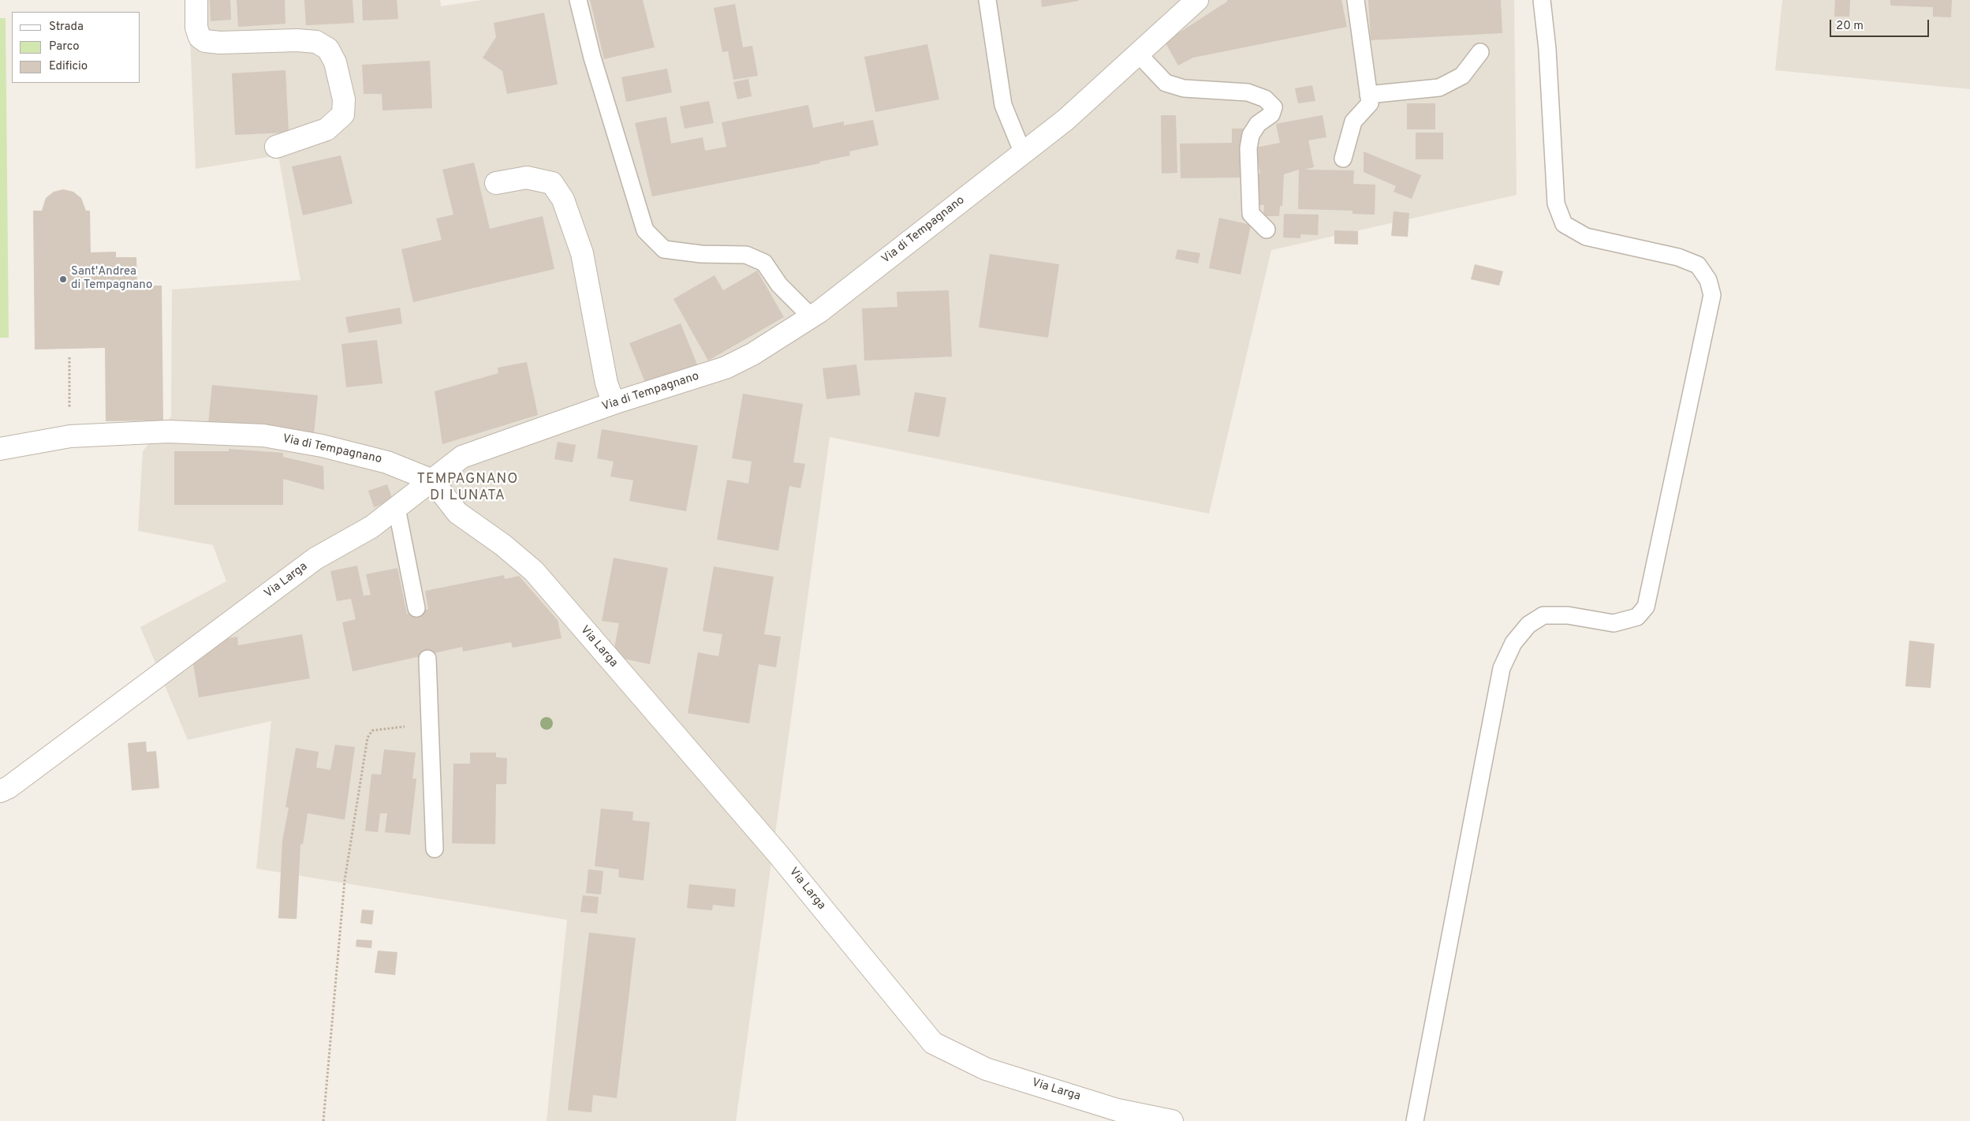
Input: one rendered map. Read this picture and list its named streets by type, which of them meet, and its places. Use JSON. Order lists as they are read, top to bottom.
{
  "streets": {
    "street": ["Via di Tempagnano", "Via Larga"]
  },
  "crossings": [
    ["Via di Tempagnano", "Via Larga"]
  ],
  "districts": ["TEMPAGNANO DI LUNATA"],
  "places": ["Sant'Andrea di Tempagnano"],
  "legend": ["Strada", "Parco", "Edificio"],
  "scale_bar": "20 m"
}
